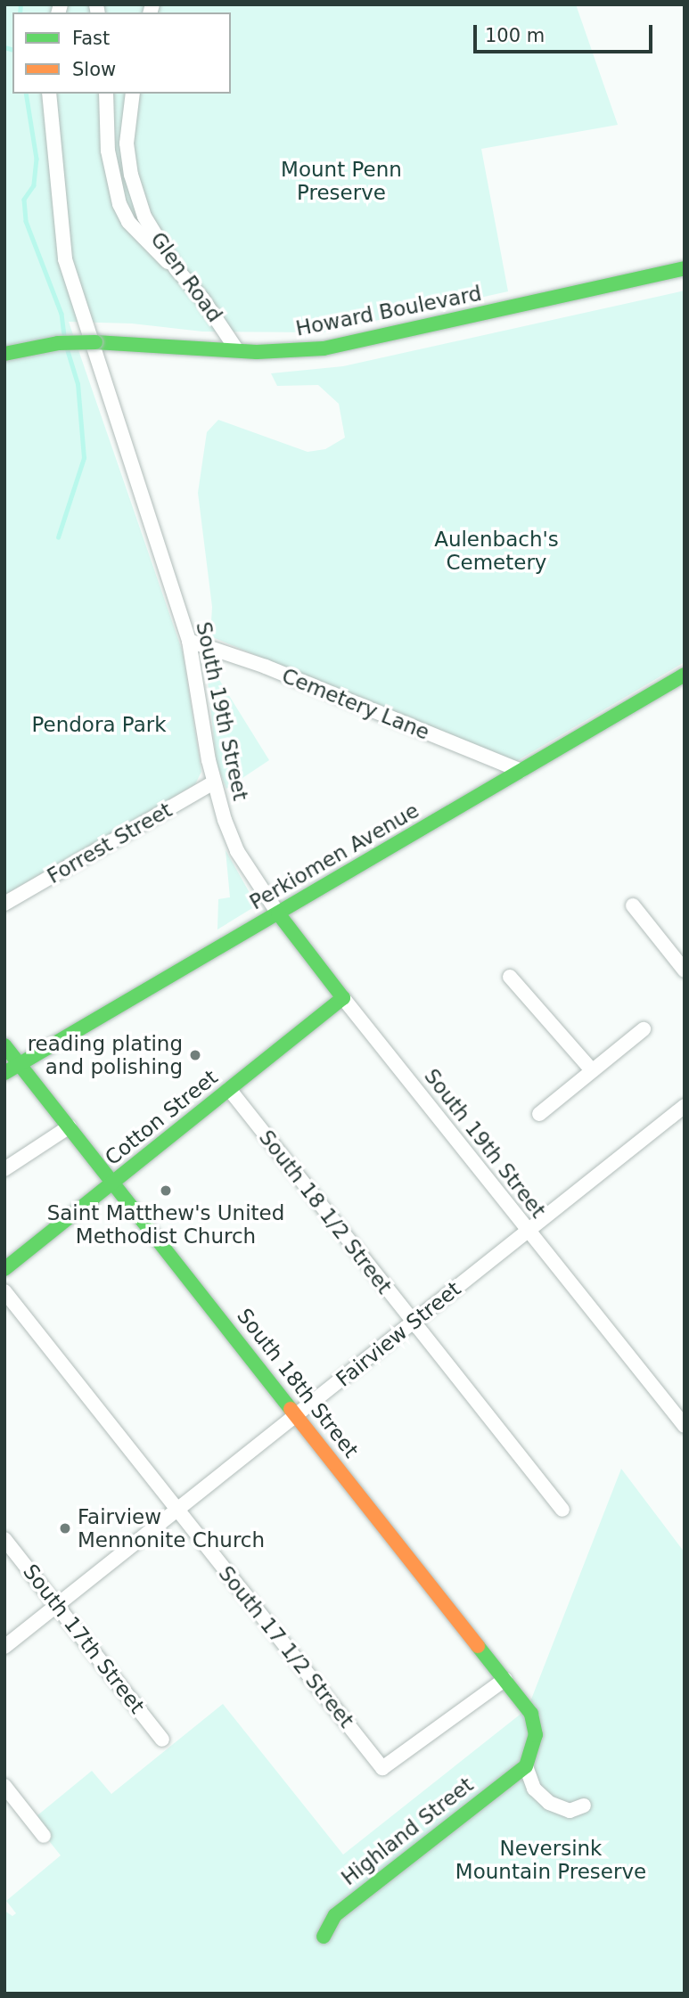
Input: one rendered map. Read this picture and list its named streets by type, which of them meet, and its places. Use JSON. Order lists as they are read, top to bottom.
{
  "streets": {
    "street": [
      "Glen Road",
      "Howard Boulevard",
      "Cemetery Lane",
      "South 19th Street",
      "Forrest Street",
      "Perkiomen Avenue",
      "Cotton Street",
      "South 18 1/2 Street",
      "Fairview Street",
      "South 18th Street",
      "South 17th Street",
      "South 17 1/2 Street",
      "Highland Street"
    ]
  },
  "crossings": [
    ["Glen Road", "Howard Boulevard"],
    ["Cemetery Lane", "South 19th Street"],
    ["Cemetery Lane", "Perkiomen Avenue"],
    ["South 19th Street", "Forrest Street"],
    ["South 19th Street", "Perkiomen Avenue"],
    ["South 19th Street", "Cotton Street"],
    ["South 19th Street", "Fairview Street"],
    ["Perkiomen Avenue", "South 18th Street"],
    ["Cotton Street", "South 18 1/2 Street"],
    ["Cotton Street", "South 18th Street"],
    ["South 18 1/2 Street", "Fairview Street"],
    ["Fairview Street", "South 18th Street"],
    ["Fairview Street", "South 17th Street"],
    ["Fairview Street", "South 17 1/2 Street"],
    ["South 18th Street", "South 17 1/2 Street"],
    ["South 18th Street", "Highland Street"]
  ],
  "parks": [
    "Mount Penn Preserve",
    "Aulenbach's Cemetery",
    "Pendora Park",
    "Neversink Mountain Preserve"
  ],
  "places": ["reading plating and polishing", "Saint Matthew's United Methodist Church", "Fairview Mennonite Church"],
  "legend": ["Fast", "Slow"],
  "scale_bar": "100 m"
}
